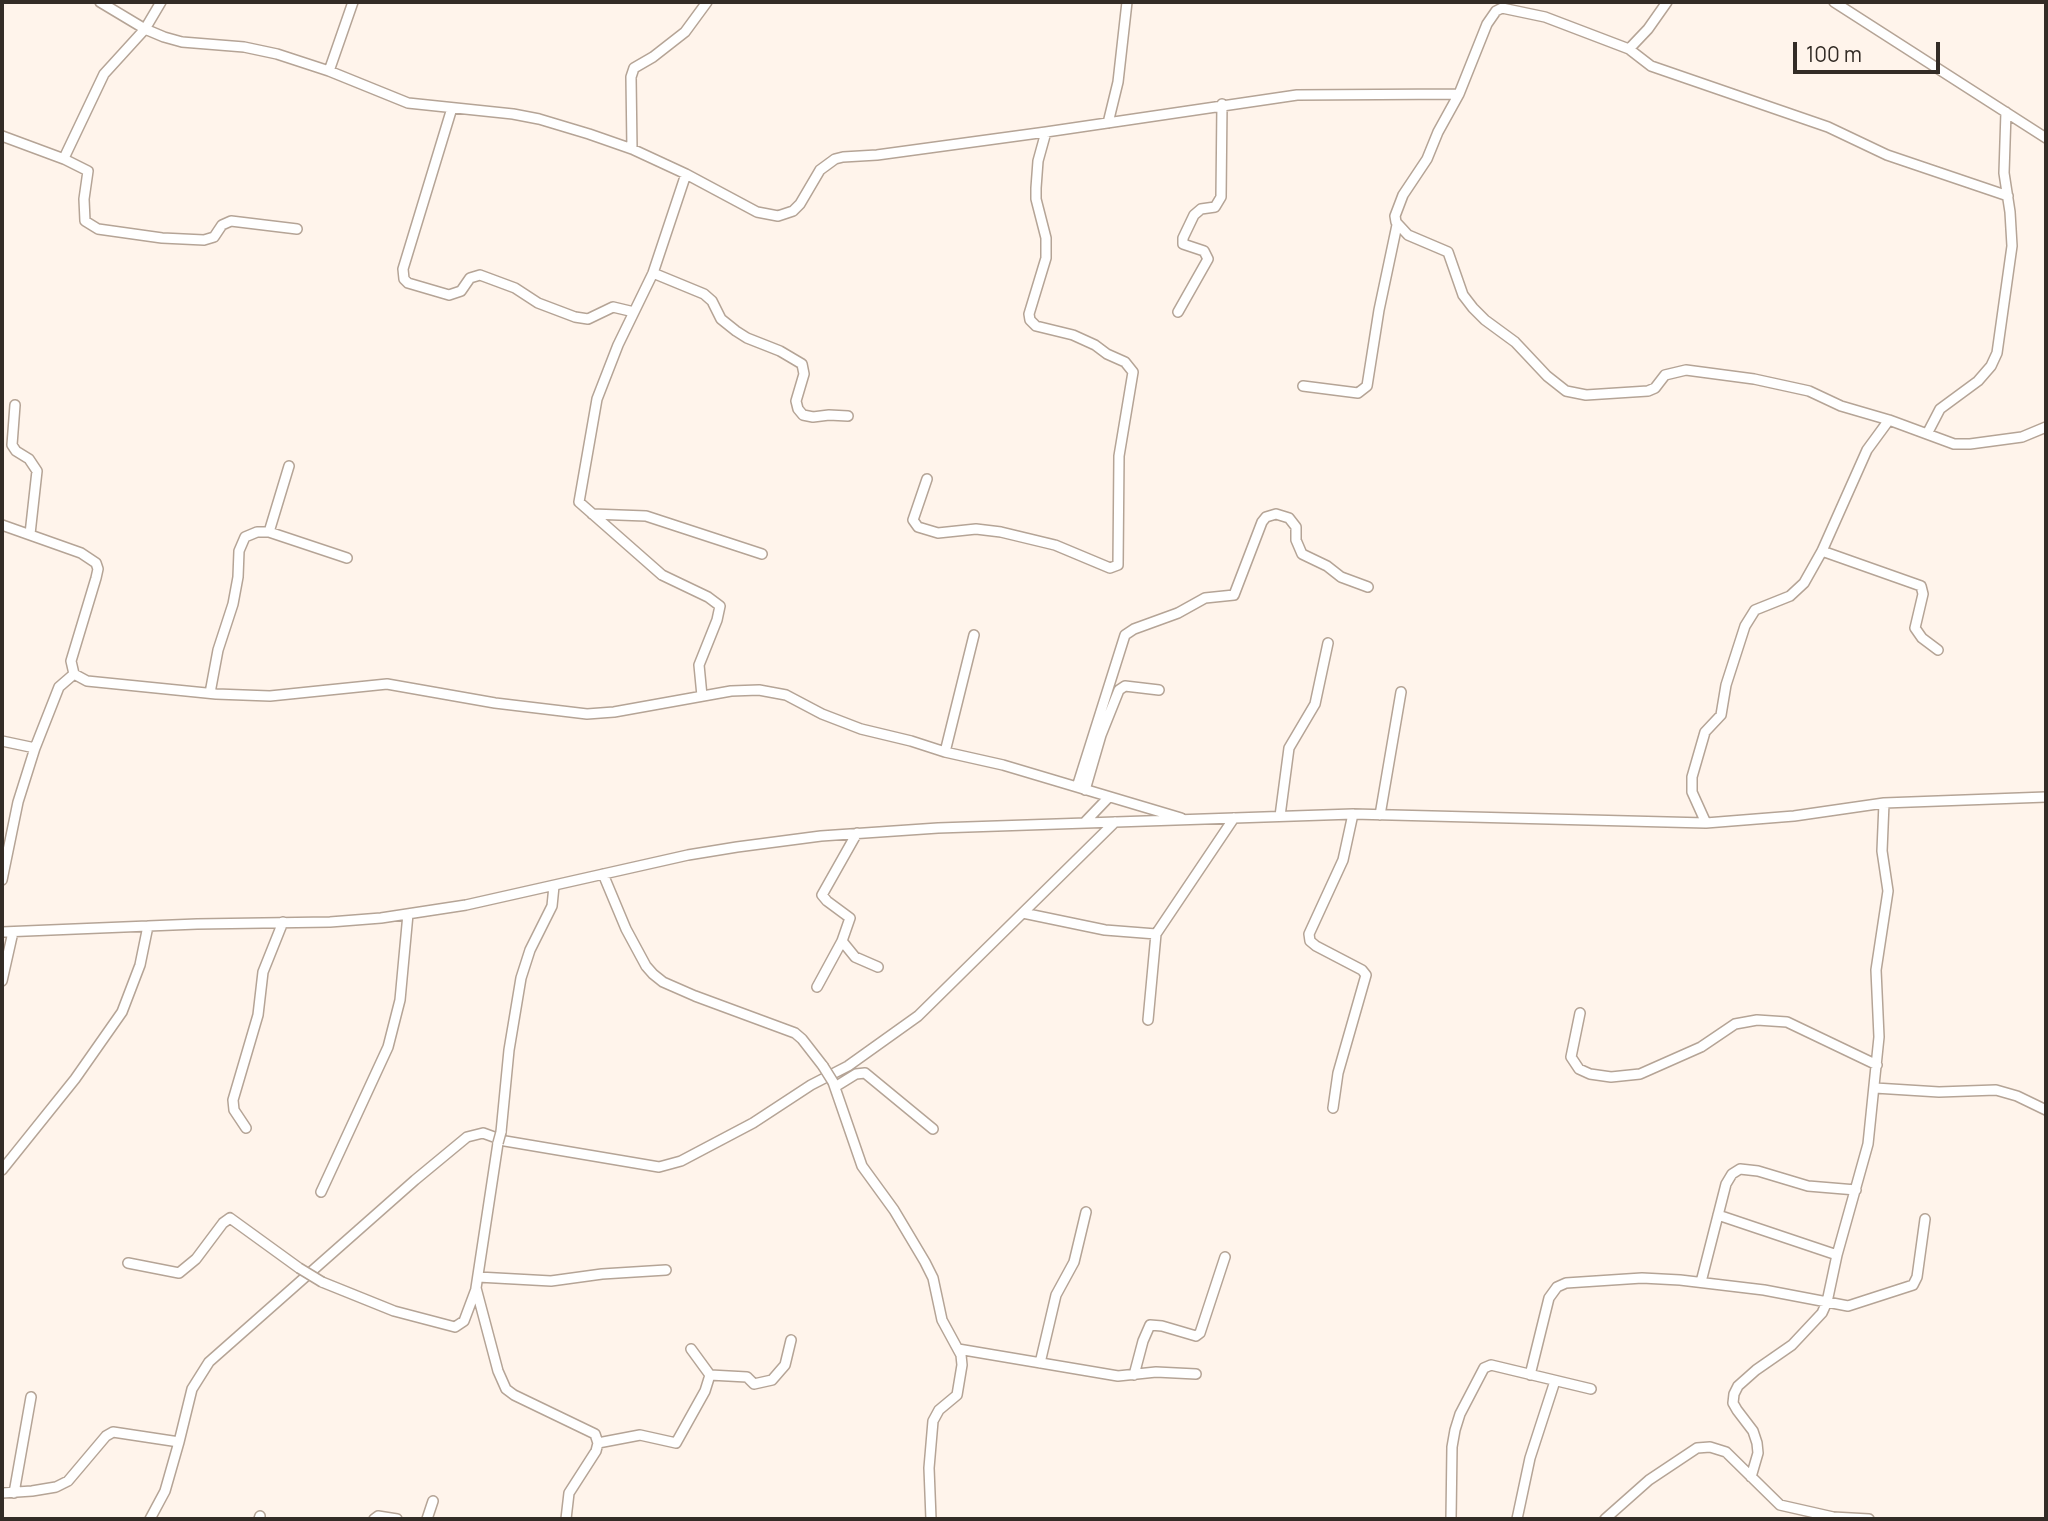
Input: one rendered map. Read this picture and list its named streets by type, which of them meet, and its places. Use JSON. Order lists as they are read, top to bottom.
{
  "scale_bar": "100 m"
}
